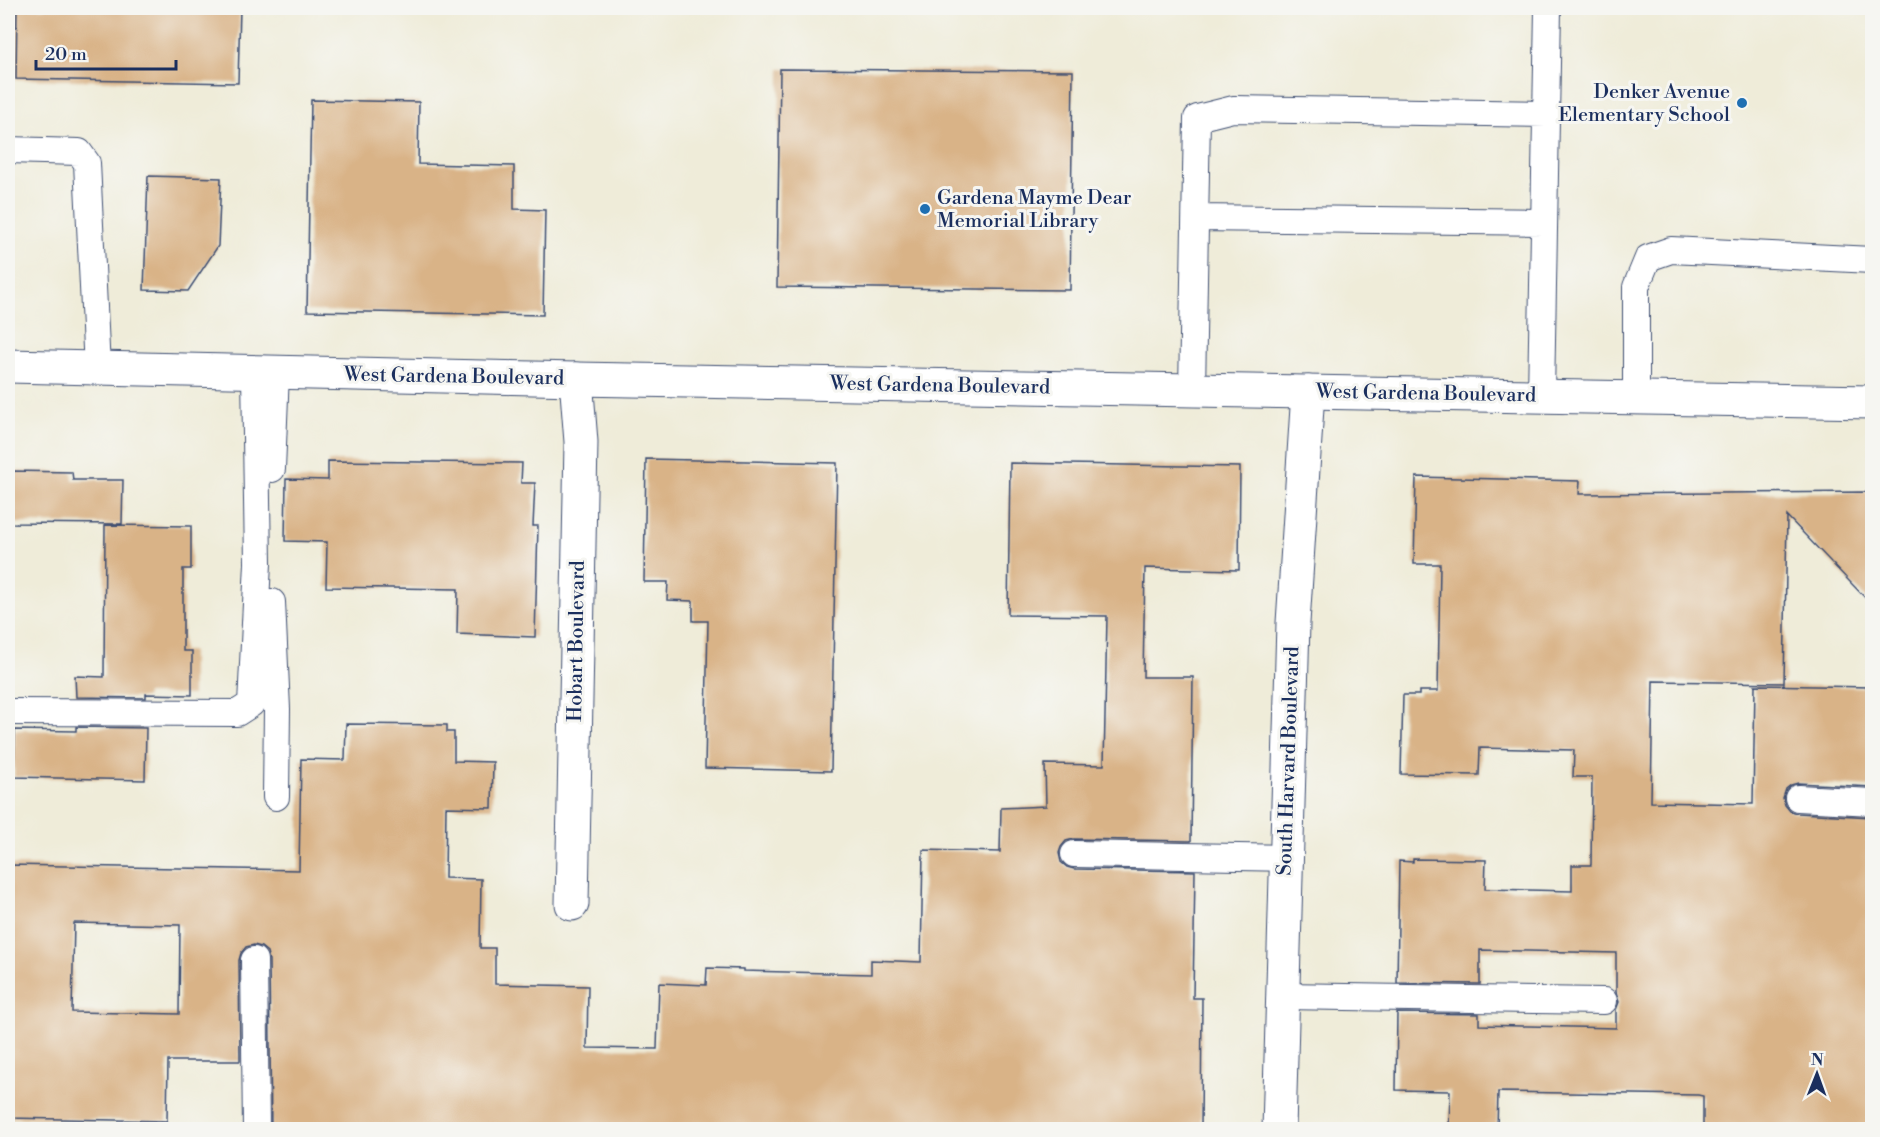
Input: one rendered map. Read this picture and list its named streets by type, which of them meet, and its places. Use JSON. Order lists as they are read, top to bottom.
{
  "streets": {
    "main road": ["West Gardena Boulevard", "Hobart Boulevard", "South Harvard Boulevard"]
  },
  "crossings": [
    ["West Gardena Boulevard", "Hobart Boulevard"],
    ["West Gardena Boulevard", "South Harvard Boulevard"]
  ],
  "places": ["Denker Avenue Elementary School", "Gardena Mayme Dear Memorial Library"],
  "scale_bar": "20 m",
  "north": "top"
}
